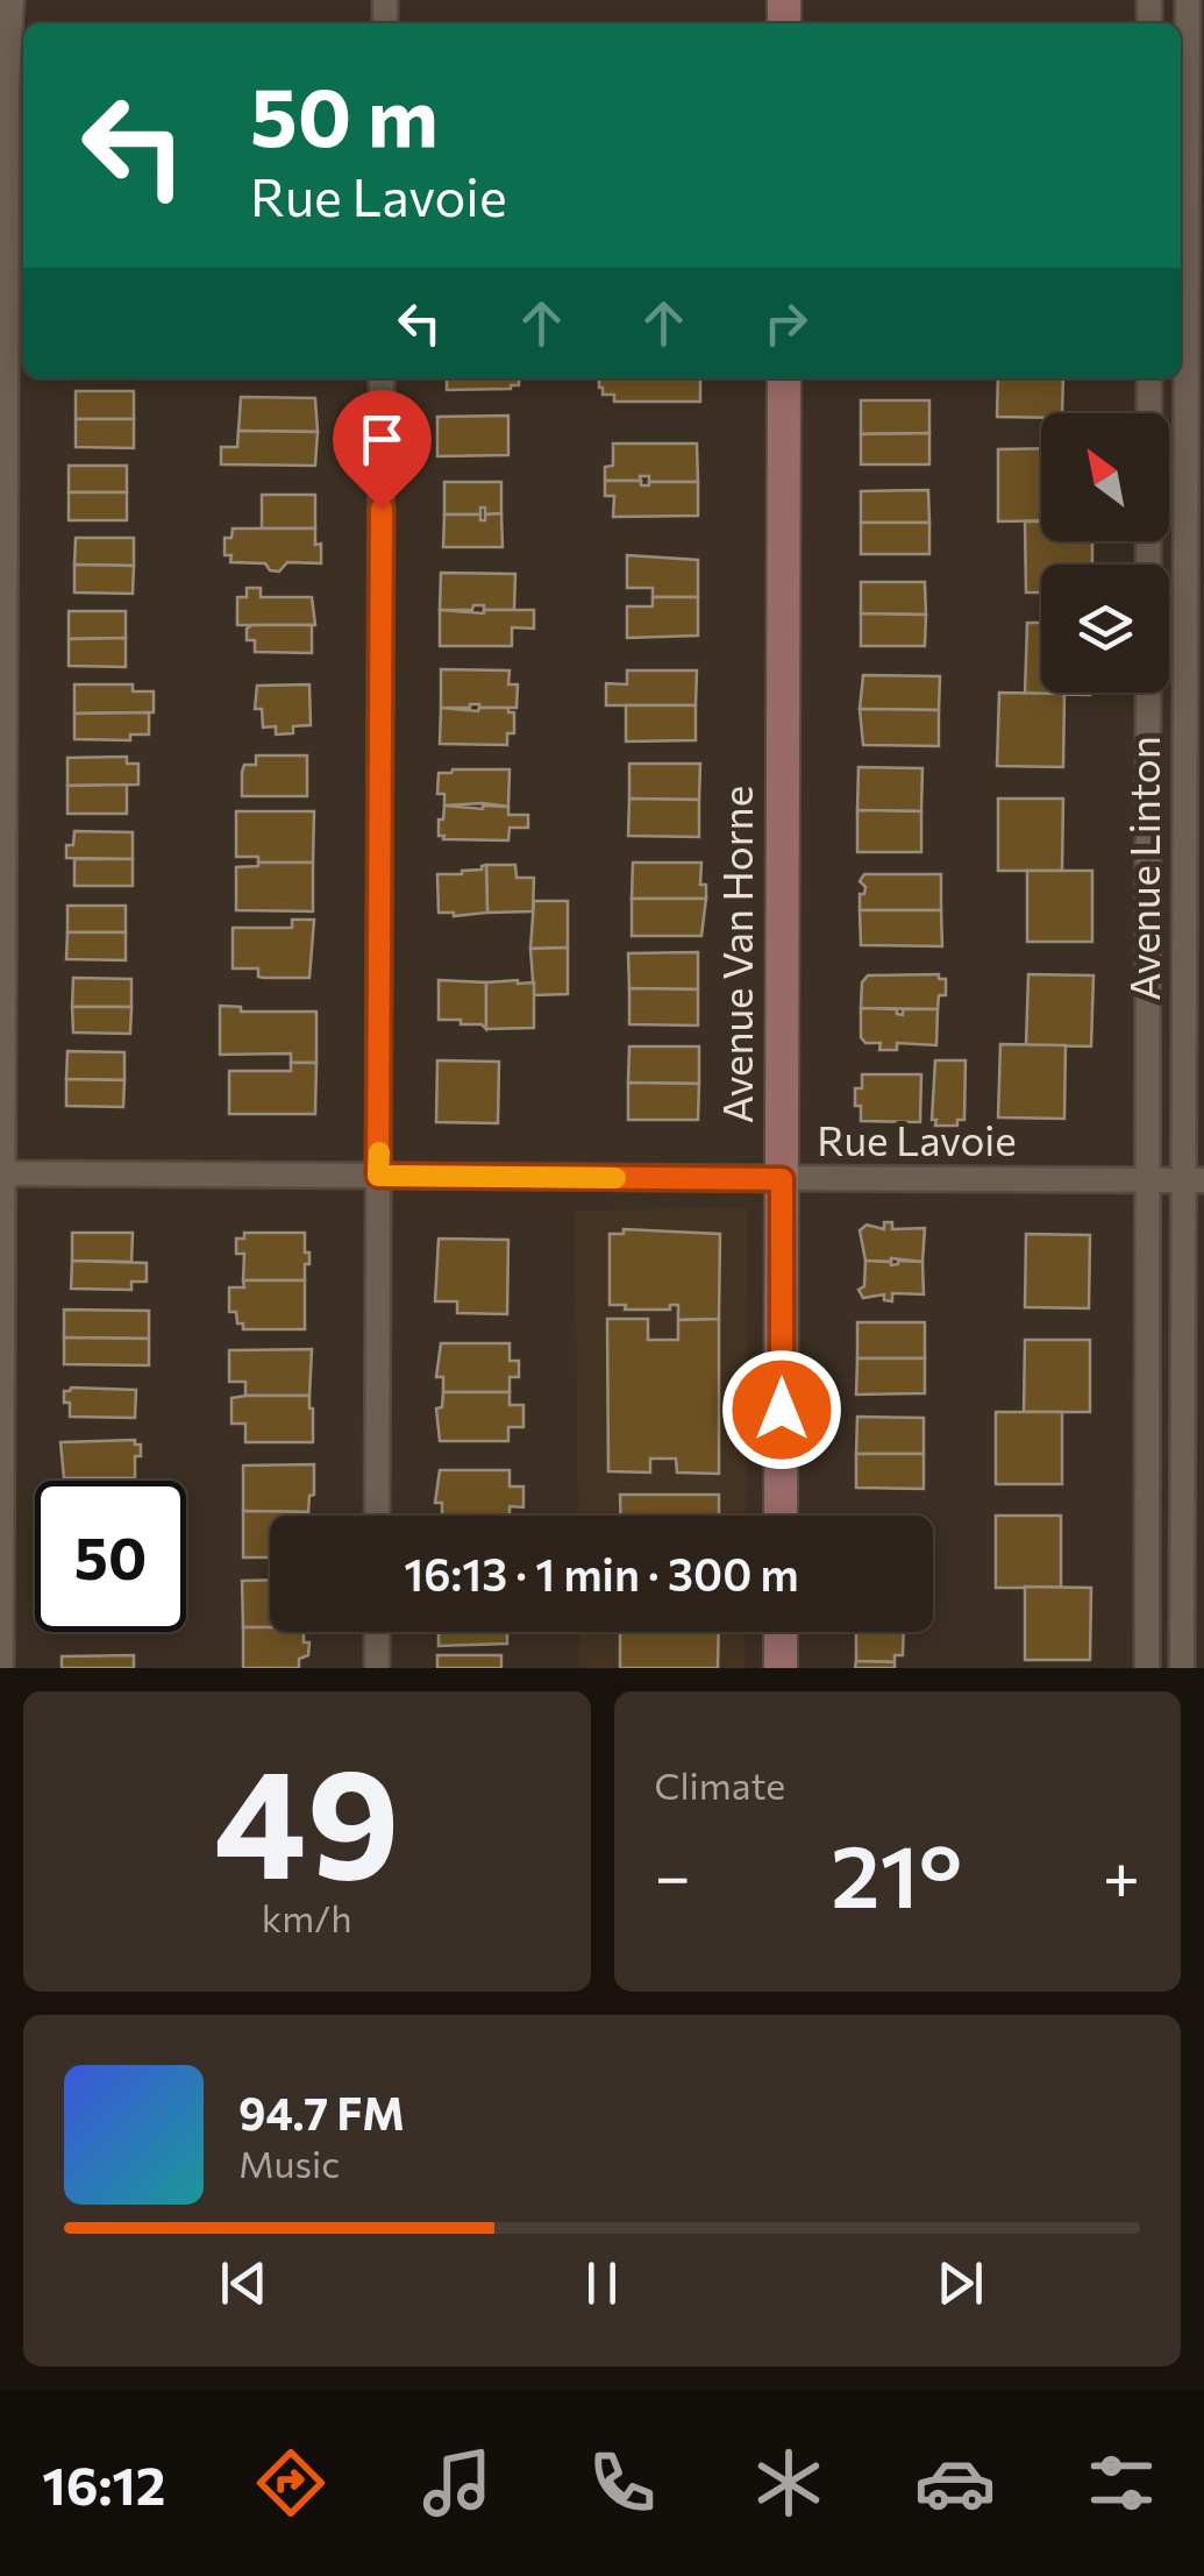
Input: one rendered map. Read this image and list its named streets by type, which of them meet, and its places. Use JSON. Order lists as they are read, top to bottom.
{
  "streets": {
    "main road": ["Avenue Van Horne"],
    "street": ["Avenue Linton", "Rue Lavoie"]
  },
  "crossings": [
    ["Avenue Linton", "Rue Lavoie"],
    ["Avenue Van Horne", "Rue Lavoie"]
  ],
  "north": "top left",
  "page": {
    "turn": ["50 m", "Rue Lavoie"],
    "limit": "50",
    "trip": "16:13 · 1 min · 300 m",
    "tile": [
      ["49", "km/h"],
      "Climate"
    ],
    "heat": ["−", "21°", "+"],
    "song": ["94.7 FM", "Music"],
    "tabs": "16:12"
  }
}
